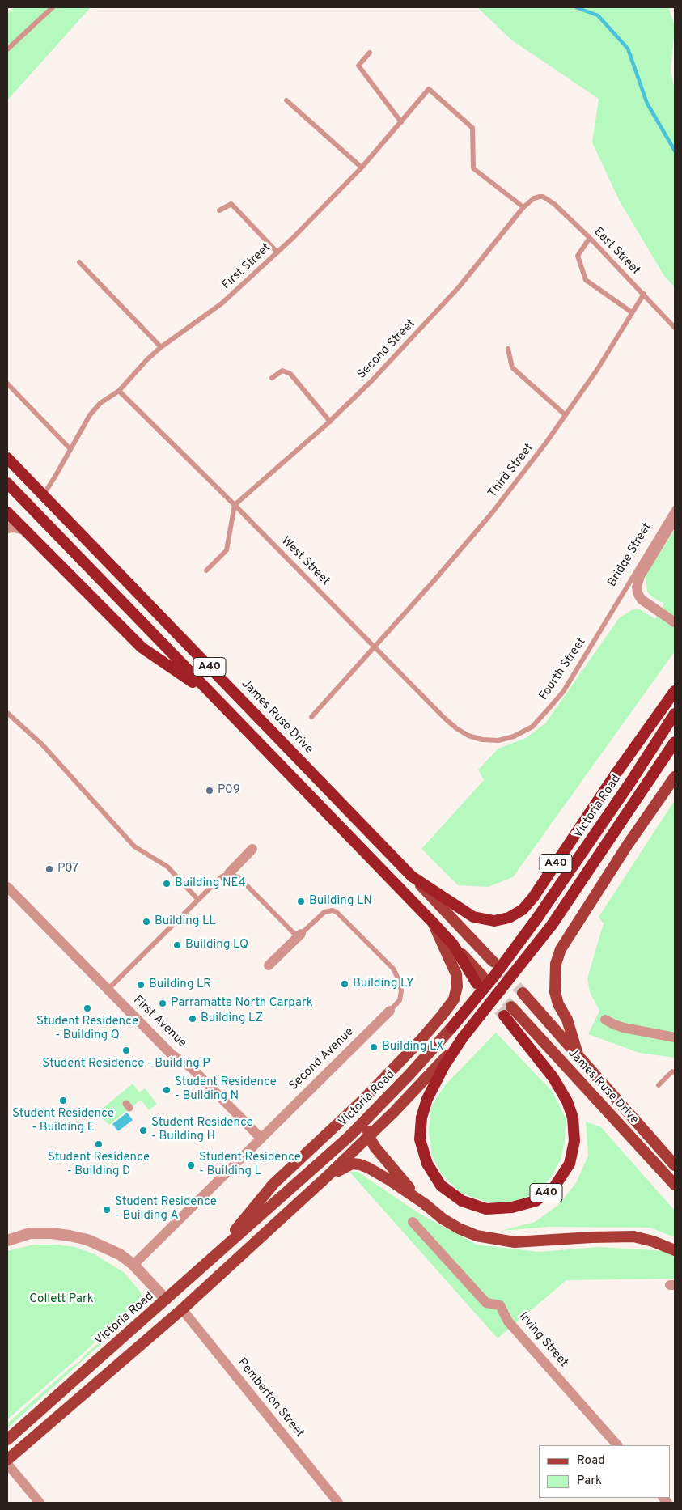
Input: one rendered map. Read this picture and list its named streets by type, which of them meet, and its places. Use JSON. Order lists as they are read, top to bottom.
{
  "streets": {
    "highway": ["A40", "James Ruse Drive", "Victoria Road"],
    "street": [
      "Bridge Street",
      "First Avenue",
      "Second Avenue",
      "Irving Street",
      "Pemberton Street"
    ],
    "lane": [
      "East Street",
      "First Street",
      "Second Street",
      "Third Street",
      "West Street",
      "Fourth Street"
    ]
  },
  "crossings": [
    ["East Street", "Second Street"],
    ["East Street", "Third Street"],
    ["First Street", "Second Street"],
    ["First Street", "West Street"],
    ["First Street", "James Ruse Drive"],
    ["Second Street", "West Street"],
    ["Third Street", "West Street"],
    ["Bridge Street", "Fourth Street"],
    ["West Street", "Fourth Street"],
    ["A40", "James Ruse Drive"],
    ["First Avenue", "Second Avenue"]
  ],
  "parks": ["Collett Park"],
  "places": [
    "P09",
    "P07",
    "Building NE4",
    "Building LN",
    "Building LL",
    "Building LQ",
    "Building LY",
    "Building LR",
    "Parramatta North Carpark",
    "Student Residence - Building Q",
    "Building LZ",
    "Building LX",
    "Student Residence - Building P",
    "Student Residence - Building N",
    "Student Residence - Building E",
    "Student Residence - Building H",
    "Student Residence - Building D",
    "Student Residence - Building L",
    "Student Residence - Building A"
  ],
  "legend": ["Road", "Park"]
}
